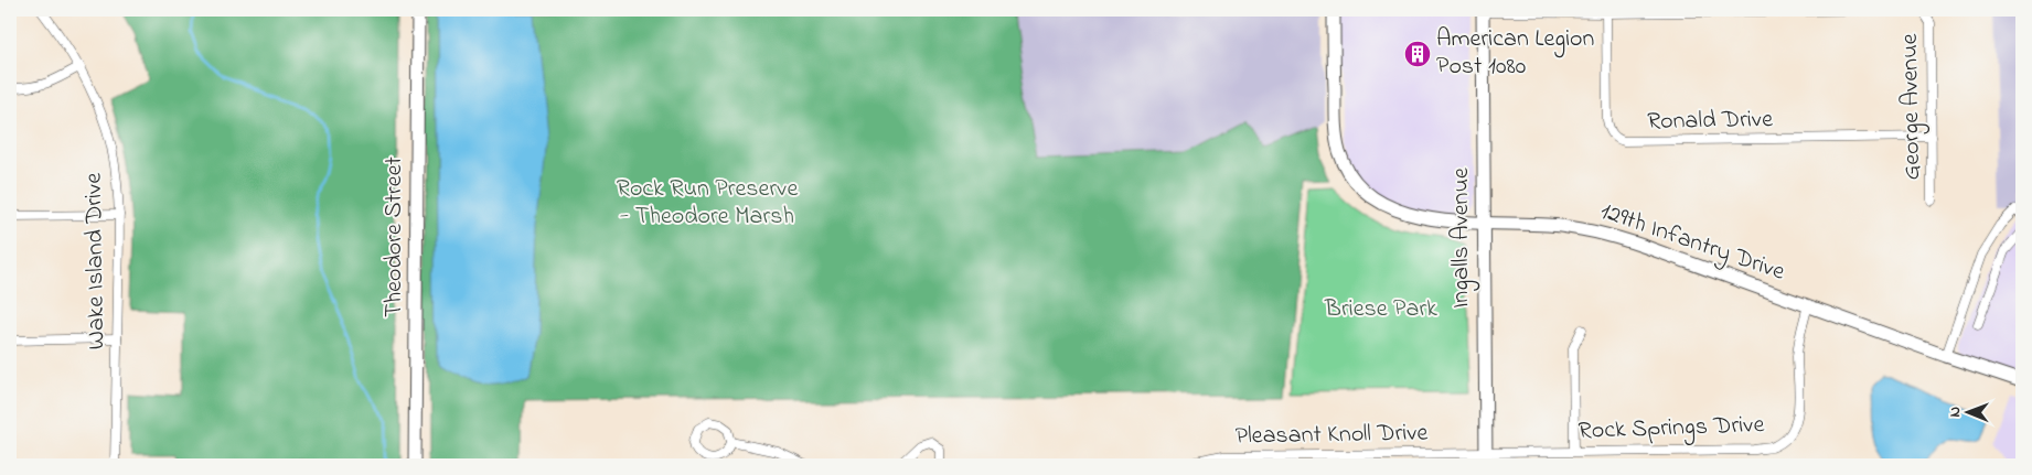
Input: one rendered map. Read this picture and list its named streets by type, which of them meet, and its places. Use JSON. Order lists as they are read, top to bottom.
{
  "streets": {
    "street": [
      "George Avenue",
      "Ronald Drive",
      "Theodore Street",
      "Ingalls Avenue",
      "129th Infantry Drive",
      "Wake Island Drive",
      "Rock Springs Drive",
      "Pleasant Knoll Drive"
    ]
  },
  "crossings": [
    ["George Avenue", "Ronald Drive"],
    ["Ingalls Avenue", "129th Infantry Drive"],
    ["Ingalls Avenue", "Rock Springs Drive"],
    ["Ingalls Avenue", "Pleasant Knoll Drive"],
    ["129th Infantry Drive", "Rock Springs Drive"],
    ["Rock Springs Drive", "Pleasant Knoll Drive"]
  ],
  "parks": ["Rock Run Preserve - Theodore Marsh", "Briese Park"],
  "places": {
    "building": ["American Legion Post 1080"]
  },
  "north": "left"
}
